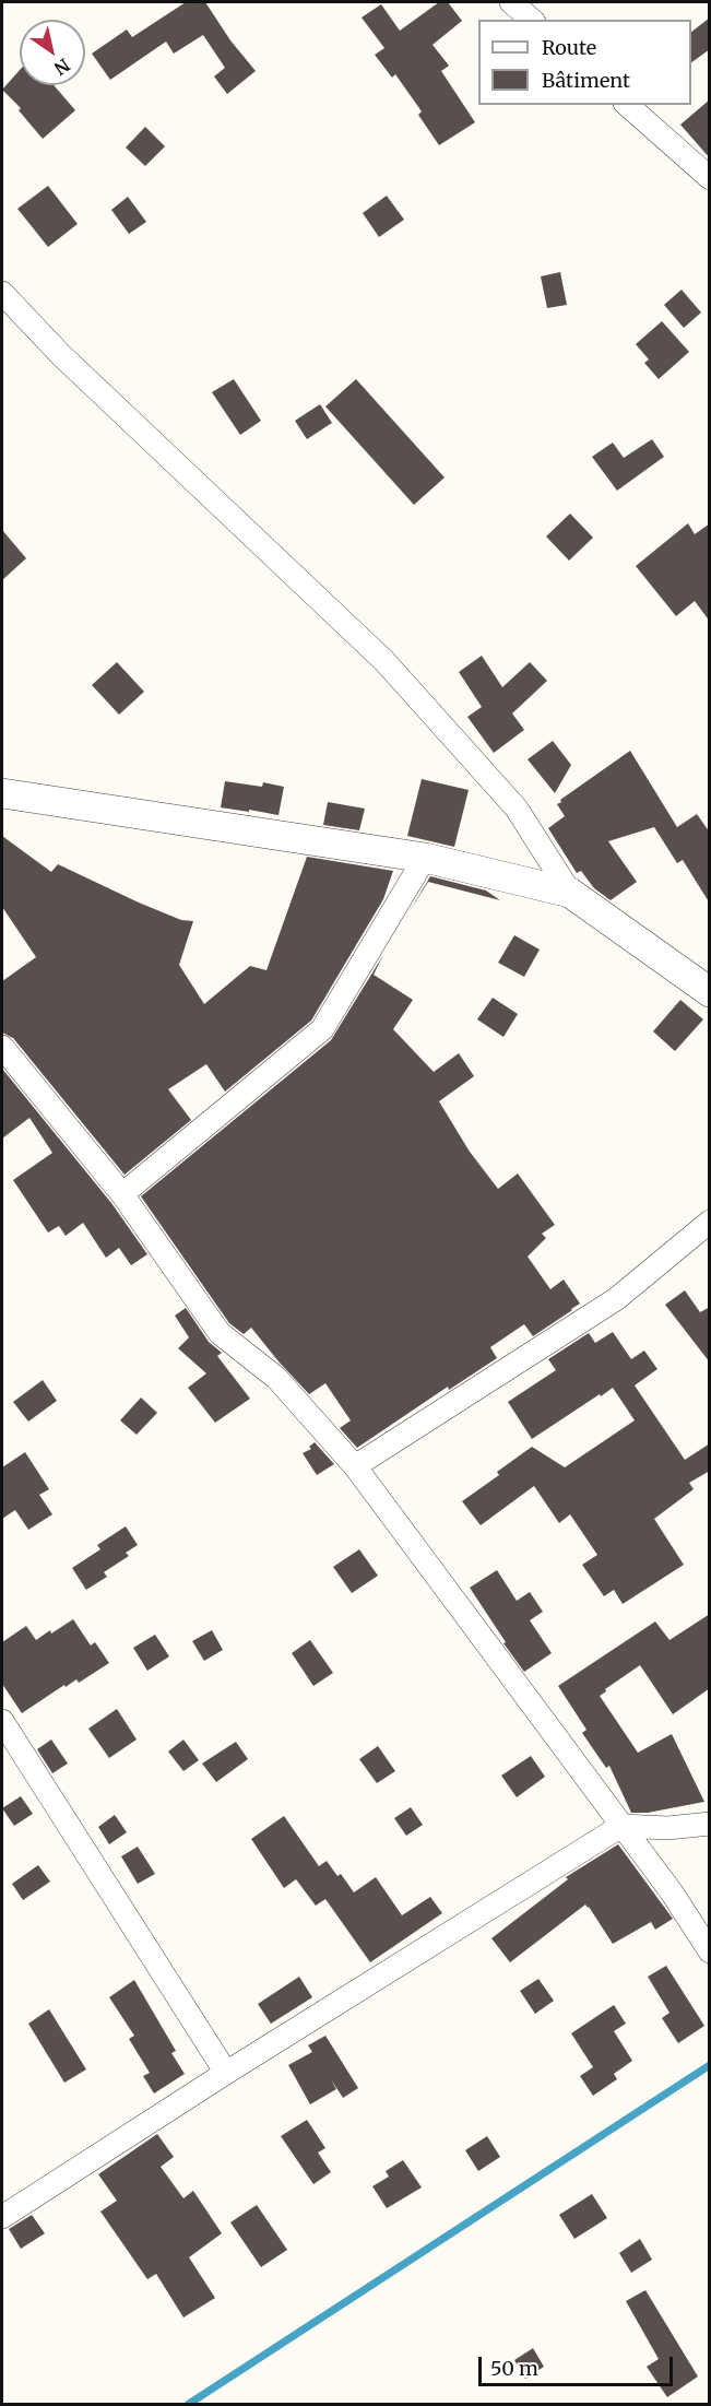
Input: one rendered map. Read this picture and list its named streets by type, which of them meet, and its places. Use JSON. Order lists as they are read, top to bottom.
{
  "legend": ["Route", "Bâtiment"],
  "scale_bar": "50 m",
  "north": "bottom right"
}
